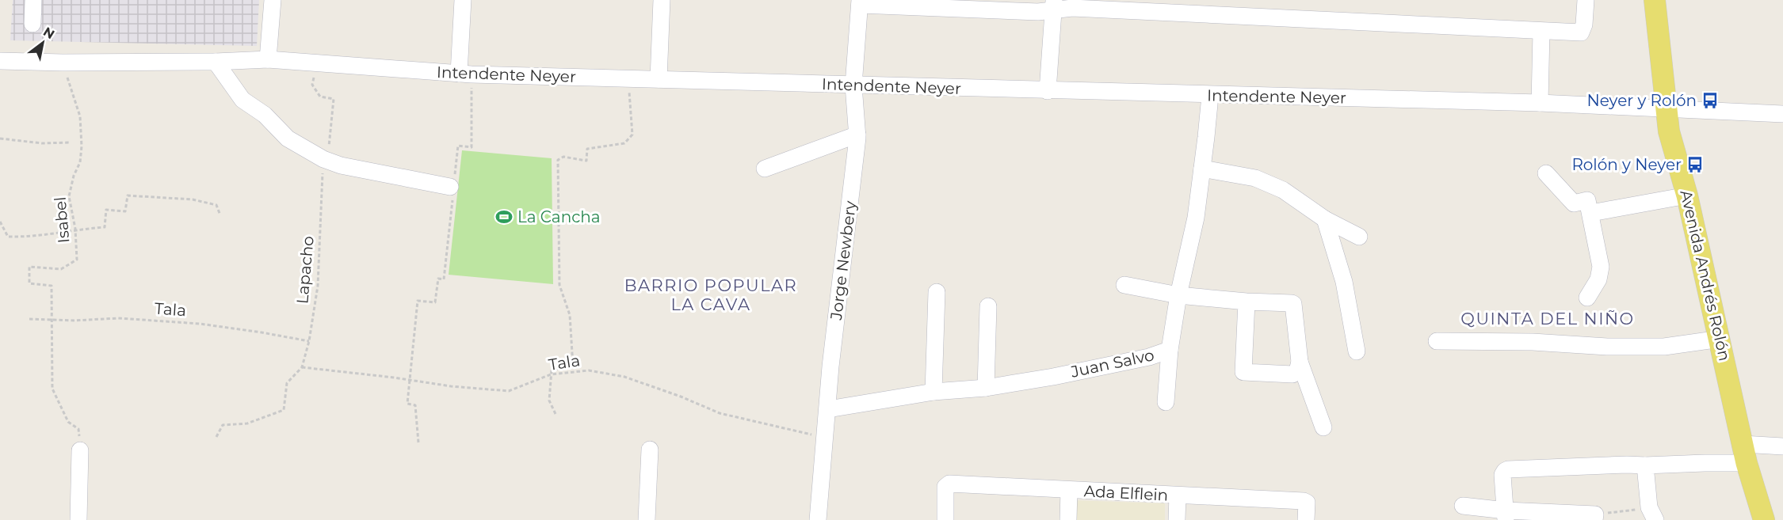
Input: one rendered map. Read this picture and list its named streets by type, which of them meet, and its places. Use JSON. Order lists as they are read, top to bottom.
{
  "streets": {
    "main road": ["Avenida Andrés Rolón"],
    "street": [
      "Intendente Neyer",
      "Jorge Newbery",
      "Juan Salvo",
      "Ada Elflein"
    ],
    "path": ["Isabel", "Lapacho", "Tala"]
  },
  "crossings": [
    ["Intendente Neyer", "Isabel"],
    ["Intendente Neyer", "Jorge Newbery"],
    ["Intendente Neyer", "Lapacho"],
    ["Intendente Neyer", "Avenida Andrés Rolón"],
    ["Intendente Neyer", "Juan Salvo"],
    ["Isabel", "Tala"],
    ["Jorge Newbery", "Tala"],
    ["Jorge Newbery", "Juan Salvo"],
    ["Lapacho", "Tala"]
  ],
  "districts": ["BARRIO POPULAR LA CAVA", "QUINTA DEL NIÑO"],
  "places": {
    "bus stop": ["Neyer y Rolón", "Rolón y Neyer"],
    "sports": ["La Cancha"]
  },
  "north": "top right"
}
